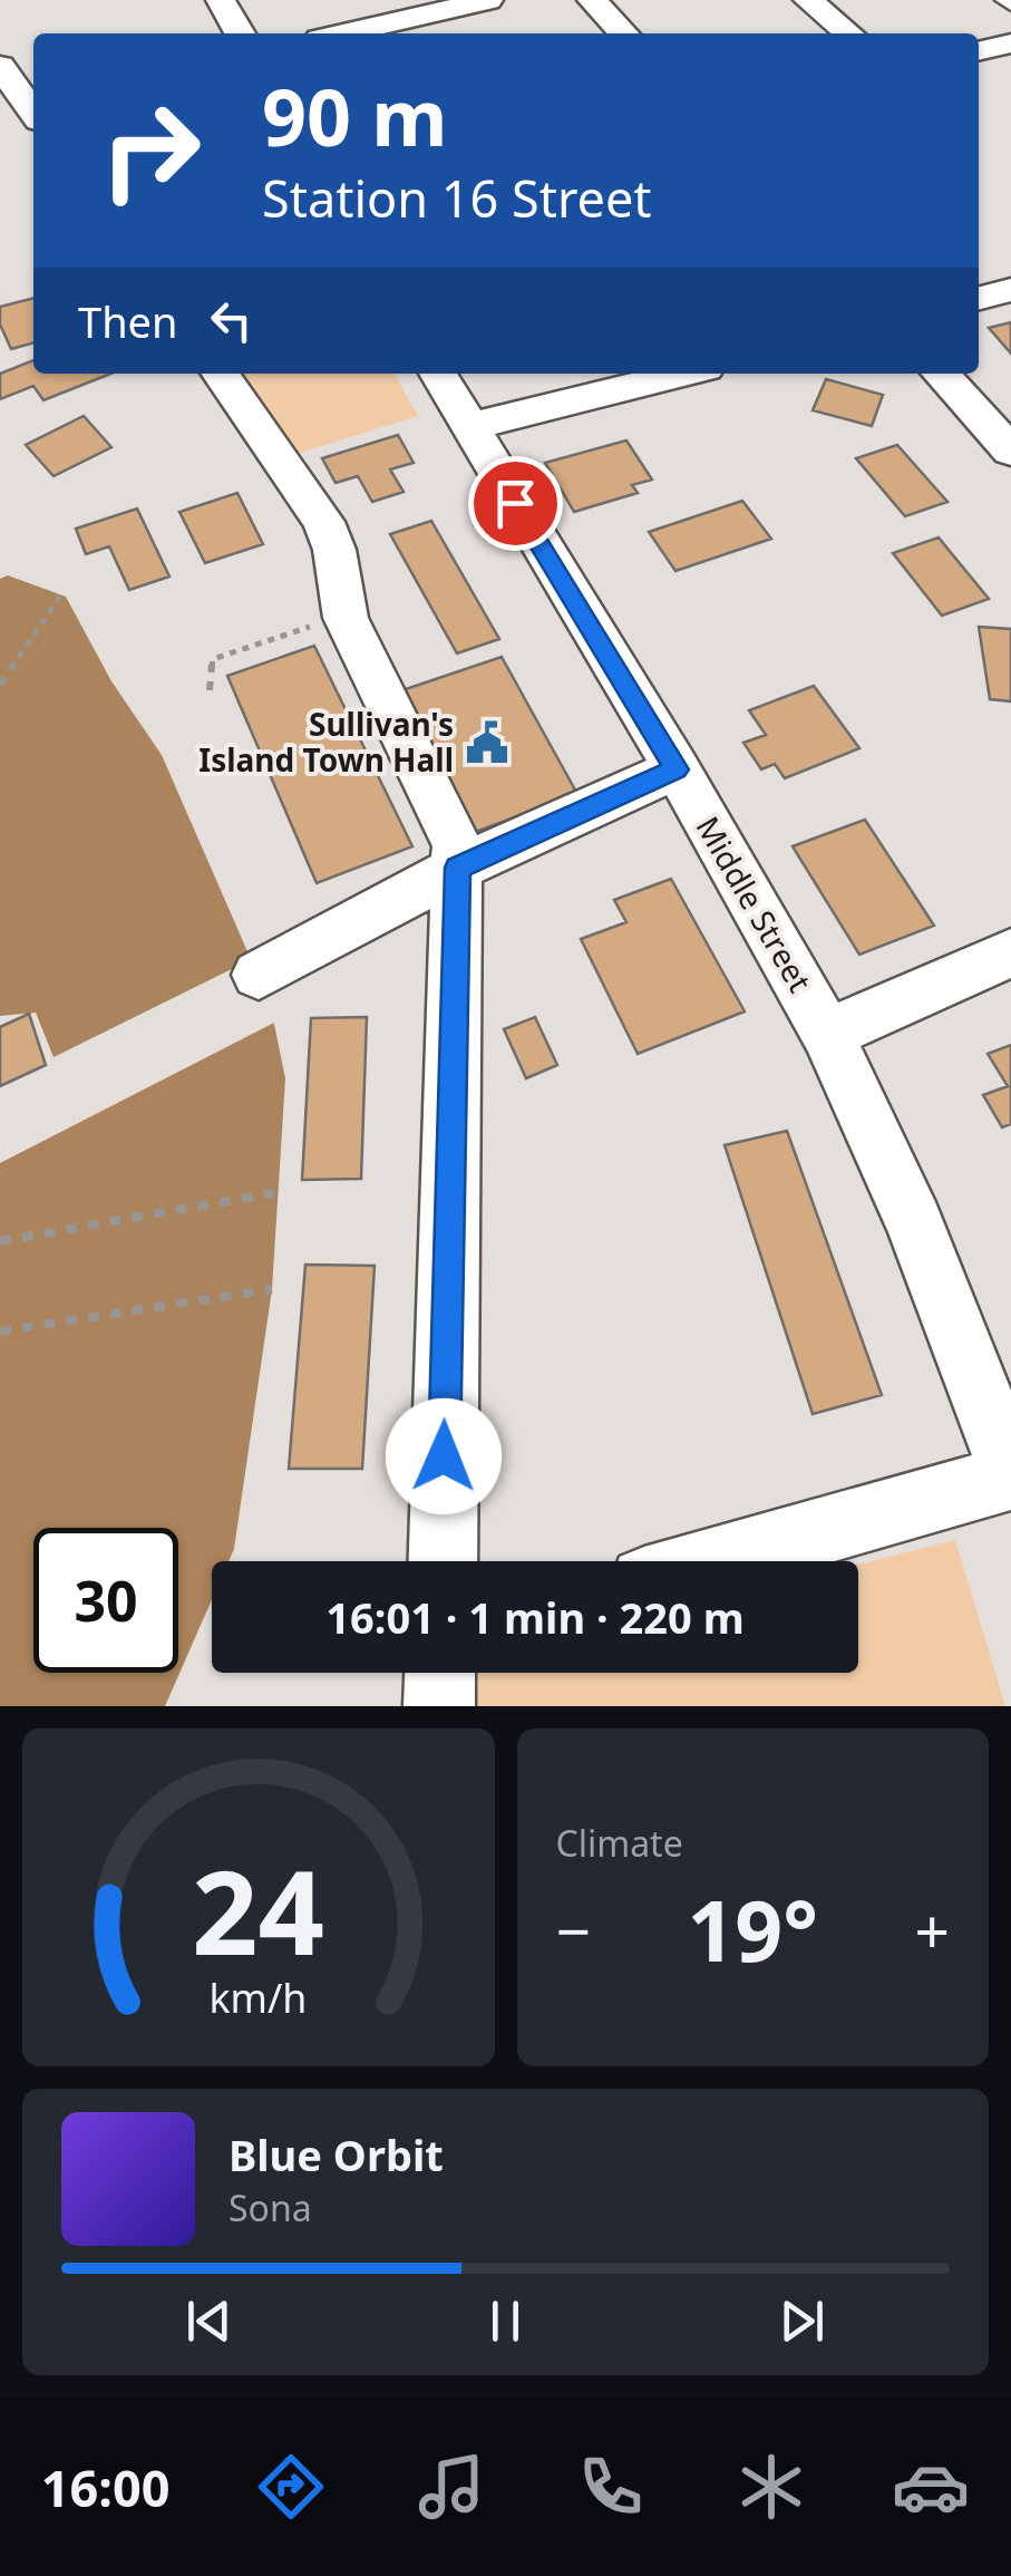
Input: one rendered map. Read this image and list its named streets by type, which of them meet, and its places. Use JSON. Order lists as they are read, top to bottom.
{
  "streets": {
    "street": ["Middle Street"]
  },
  "places": {
    "public building": ["Sullivan's Island Town Hall"]
  },
  "page": {
    "turn": ["90 m", "Station 16 Street"],
    "then": "Then",
    "limit": "30",
    "trip": "16:01 · 1 min · 220 m",
    "tile": "Climate",
    "heat": ["−", "19°", "+"],
    "song": ["Blue Orbit", "Sona"],
    "tabs": "16:00",
    "gauge": ["24", "km/h"]
  }
}
